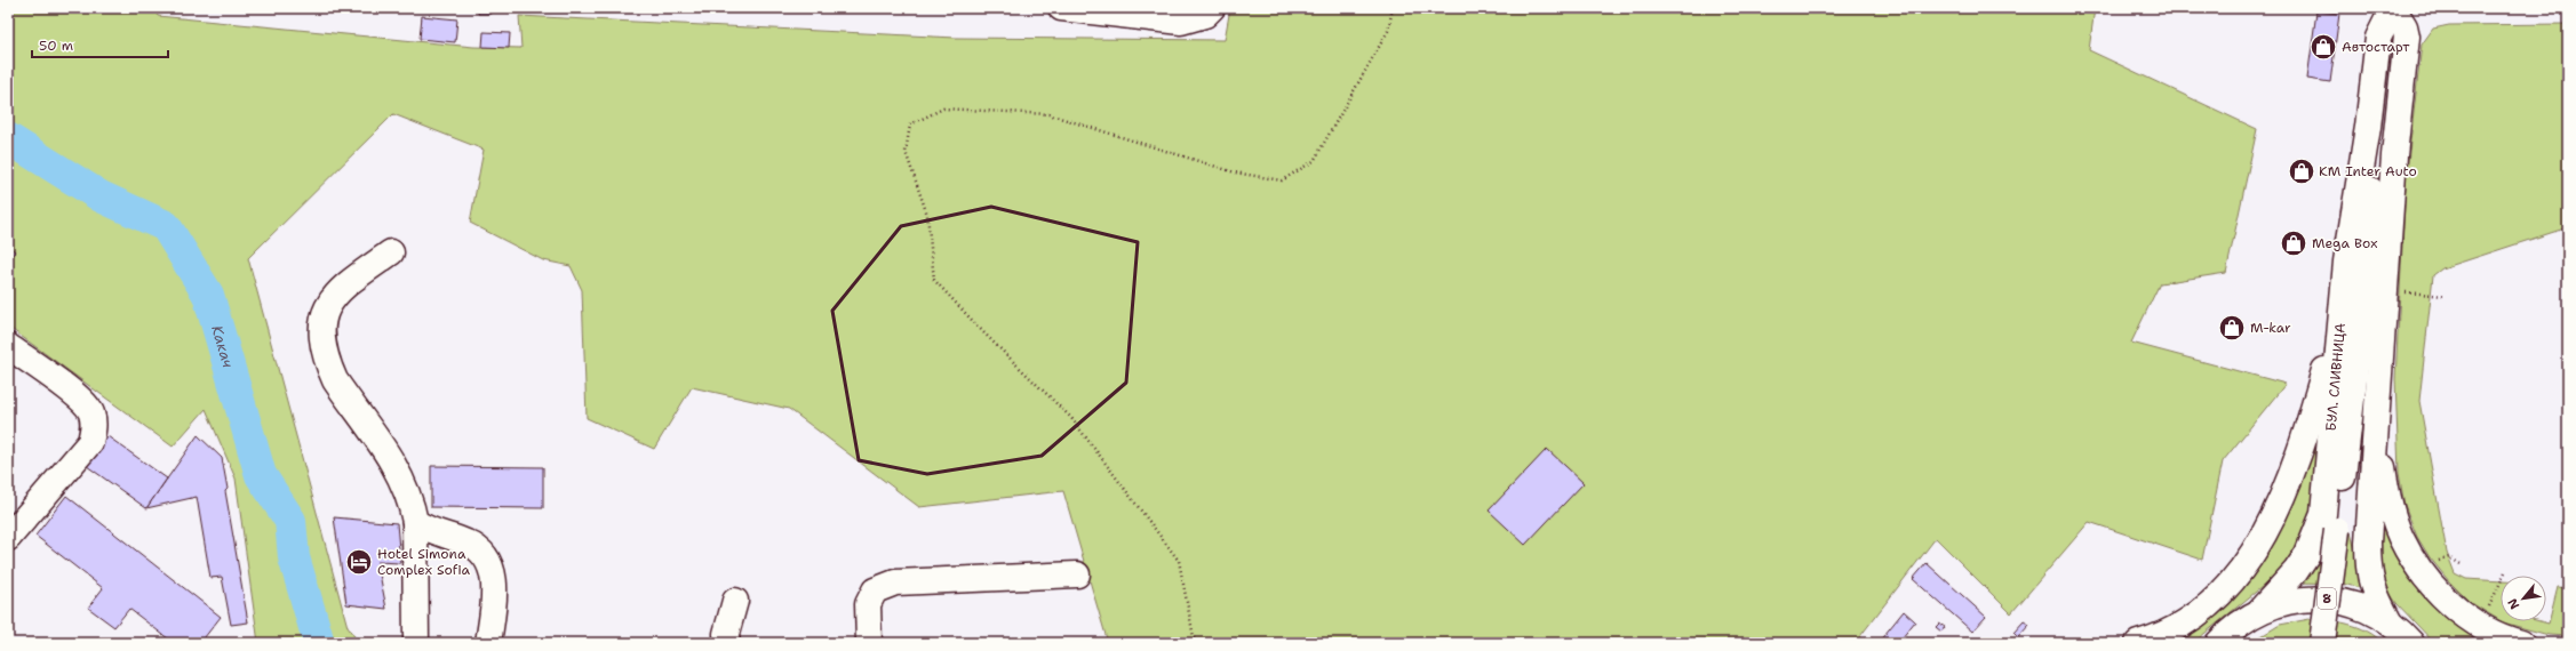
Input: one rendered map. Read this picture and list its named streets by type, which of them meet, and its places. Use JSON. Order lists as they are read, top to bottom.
{
  "streets": {
    "main road": ["БУЛ. СЛИВНИЦА", "8"]
  },
  "crossings": [
    ["БУЛ. СЛИВНИЦА", "8"]
  ],
  "water": ["Какач"],
  "places": {
    "shop": [
      "Автостарт",
      "KM Inter Auto",
      "Mega Box",
      "M-kar"
    ],
    "hotel": ["Hotel Simona Complex Sofia"]
  },
  "scale_bar": "50 m",
  "north": "bottom left"
}
